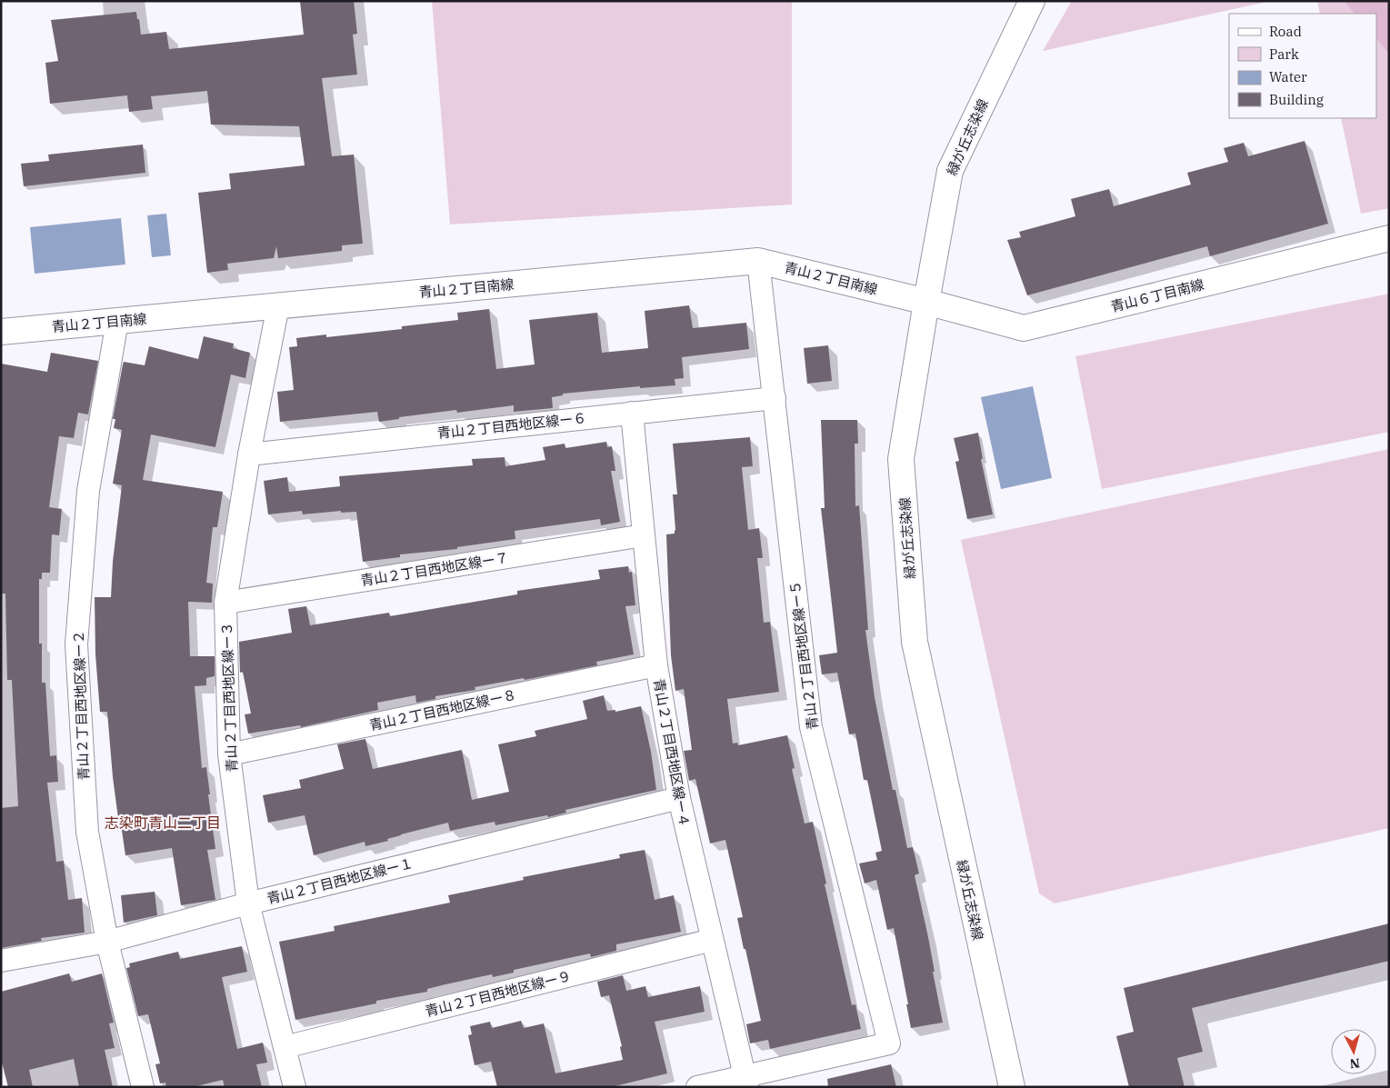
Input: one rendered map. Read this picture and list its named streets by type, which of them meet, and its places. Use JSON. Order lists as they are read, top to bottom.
{
  "streets": {
    "street": [
      "緑が丘志染線",
      "青山２丁目南線",
      "青山６丁目南線",
      "青山２丁目西地区線ー６",
      "青山２丁目西地区線ー７",
      "青山２丁目西地区線ー５",
      "青山２丁目西地区線ー３",
      "青山２丁目西地区線ー２",
      "青山２丁目西地区線ー８",
      "青山２丁目西地区線ー４",
      "青山２丁目西地区線ー１",
      "青山２丁目西地区線ー９"
    ]
  },
  "crossings": [
    ["緑が丘志染線", "青山２丁目南線"],
    ["緑が丘志染線", "青山６丁目南線"],
    ["青山２丁目南線", "青山６丁目南線"],
    ["青山２丁目南線", "青山２丁目西地区線ー５"],
    ["青山２丁目南線", "青山２丁目西地区線ー３"],
    ["青山２丁目南線", "青山２丁目西地区線ー２"],
    ["青山２丁目西地区線ー６", "青山２丁目西地区線ー５"],
    ["青山２丁目西地区線ー６", "青山２丁目西地区線ー３"],
    ["青山２丁目西地区線ー６", "青山２丁目西地区線ー４"],
    ["青山２丁目西地区線ー７", "青山２丁目西地区線ー３"],
    ["青山２丁目西地区線ー７", "青山２丁目西地区線ー４"],
    ["青山２丁目西地区線ー５", "青山２丁目西地区線ー４"],
    ["青山２丁目西地区線ー３", "青山２丁目西地区線ー８"],
    ["青山２丁目西地区線ー３", "青山２丁目西地区線ー１"],
    ["青山２丁目西地区線ー３", "青山２丁目西地区線ー９"],
    ["青山２丁目西地区線ー２", "青山２丁目西地区線ー１"],
    ["青山２丁目西地区線ー８", "青山２丁目西地区線ー４"],
    ["青山２丁目西地区線ー４", "青山２丁目西地区線ー１"],
    ["青山２丁目西地区線ー４", "青山２丁目西地区線ー９"]
  ],
  "districts": ["志染町青山二丁目"],
  "legend": [
    "Road",
    "Park",
    "Water",
    "Building"
  ],
  "north": "bottom"
}
